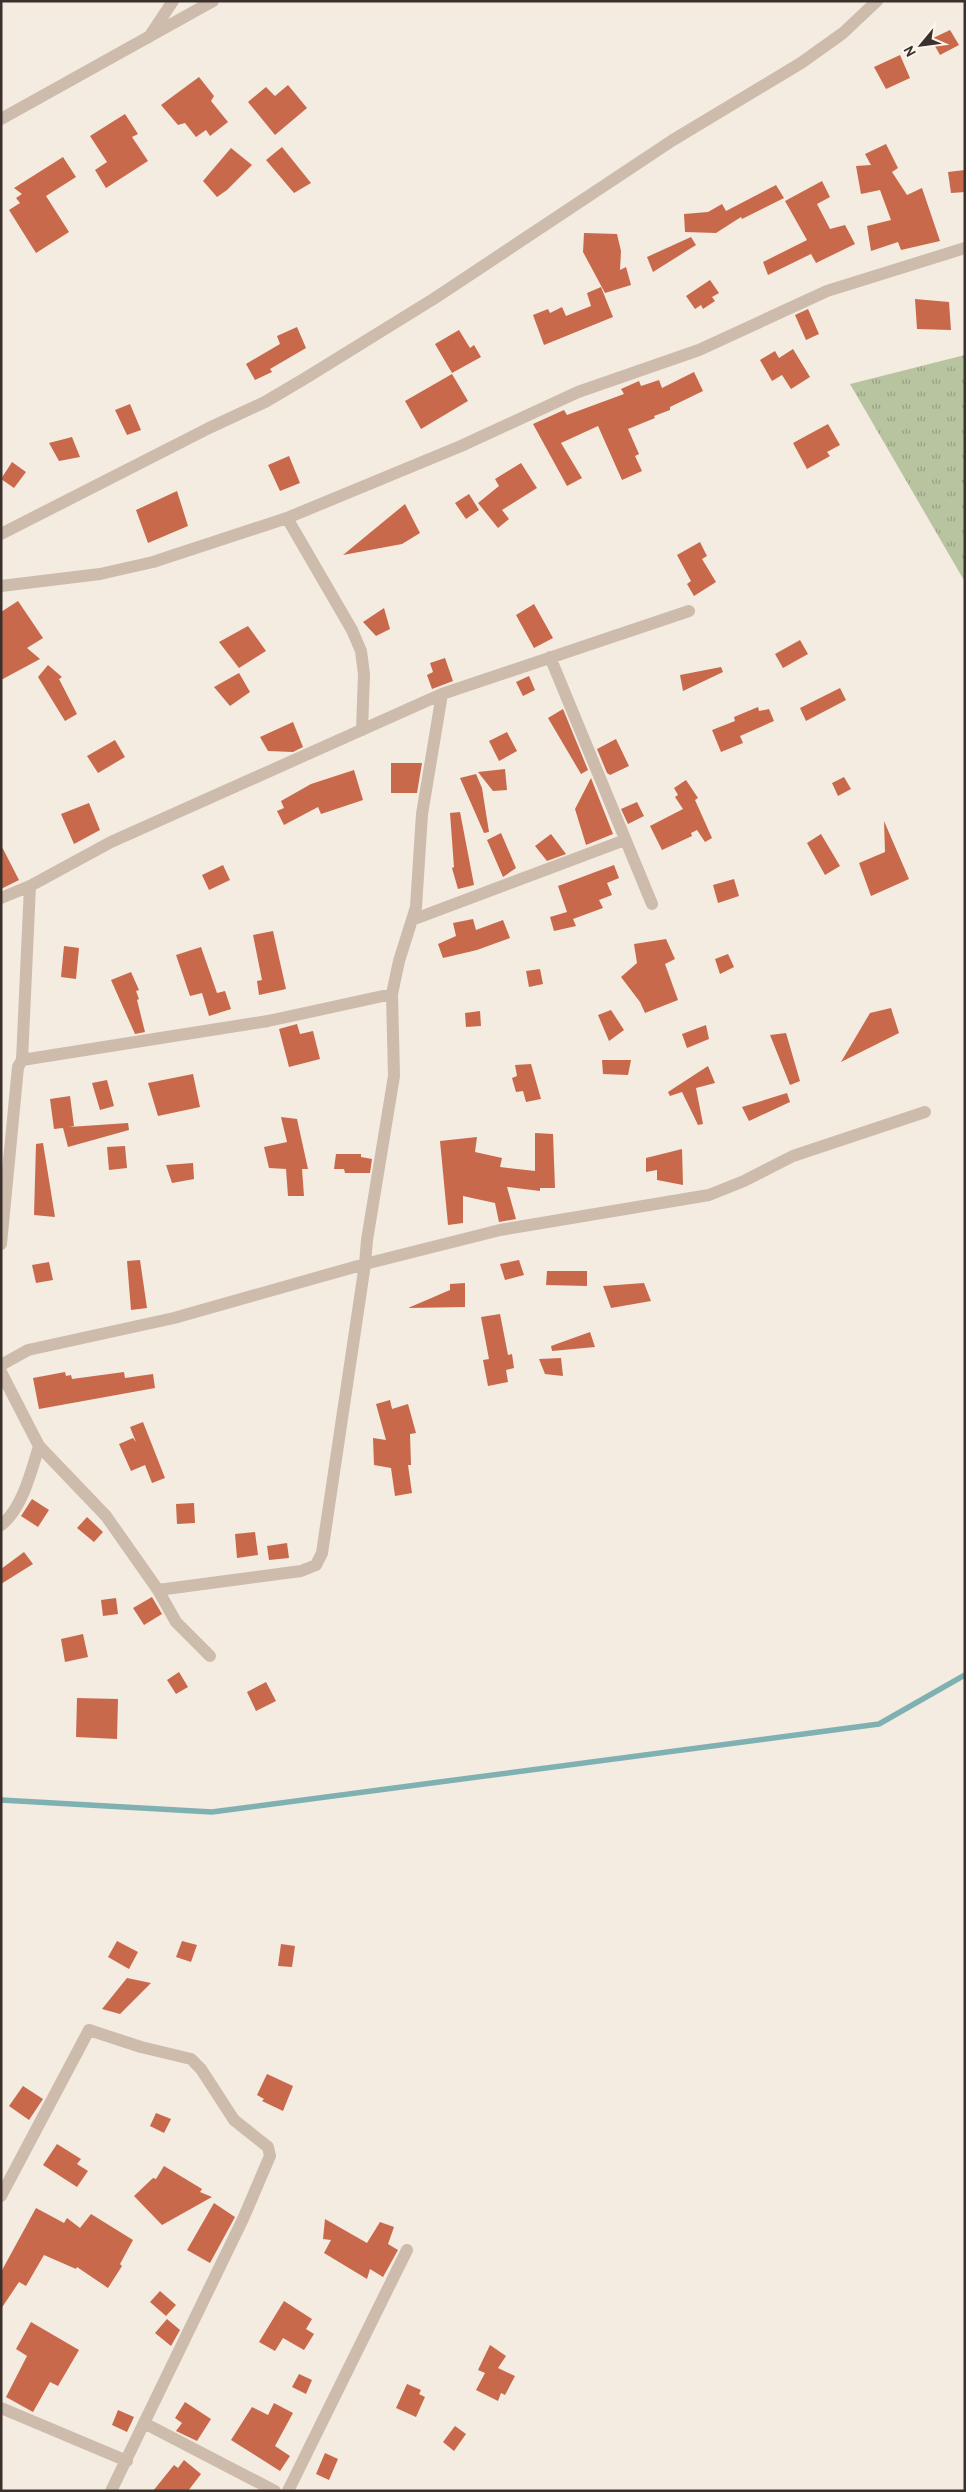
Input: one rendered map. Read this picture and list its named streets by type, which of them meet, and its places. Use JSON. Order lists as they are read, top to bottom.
{
  "north": "bottom left"
}
